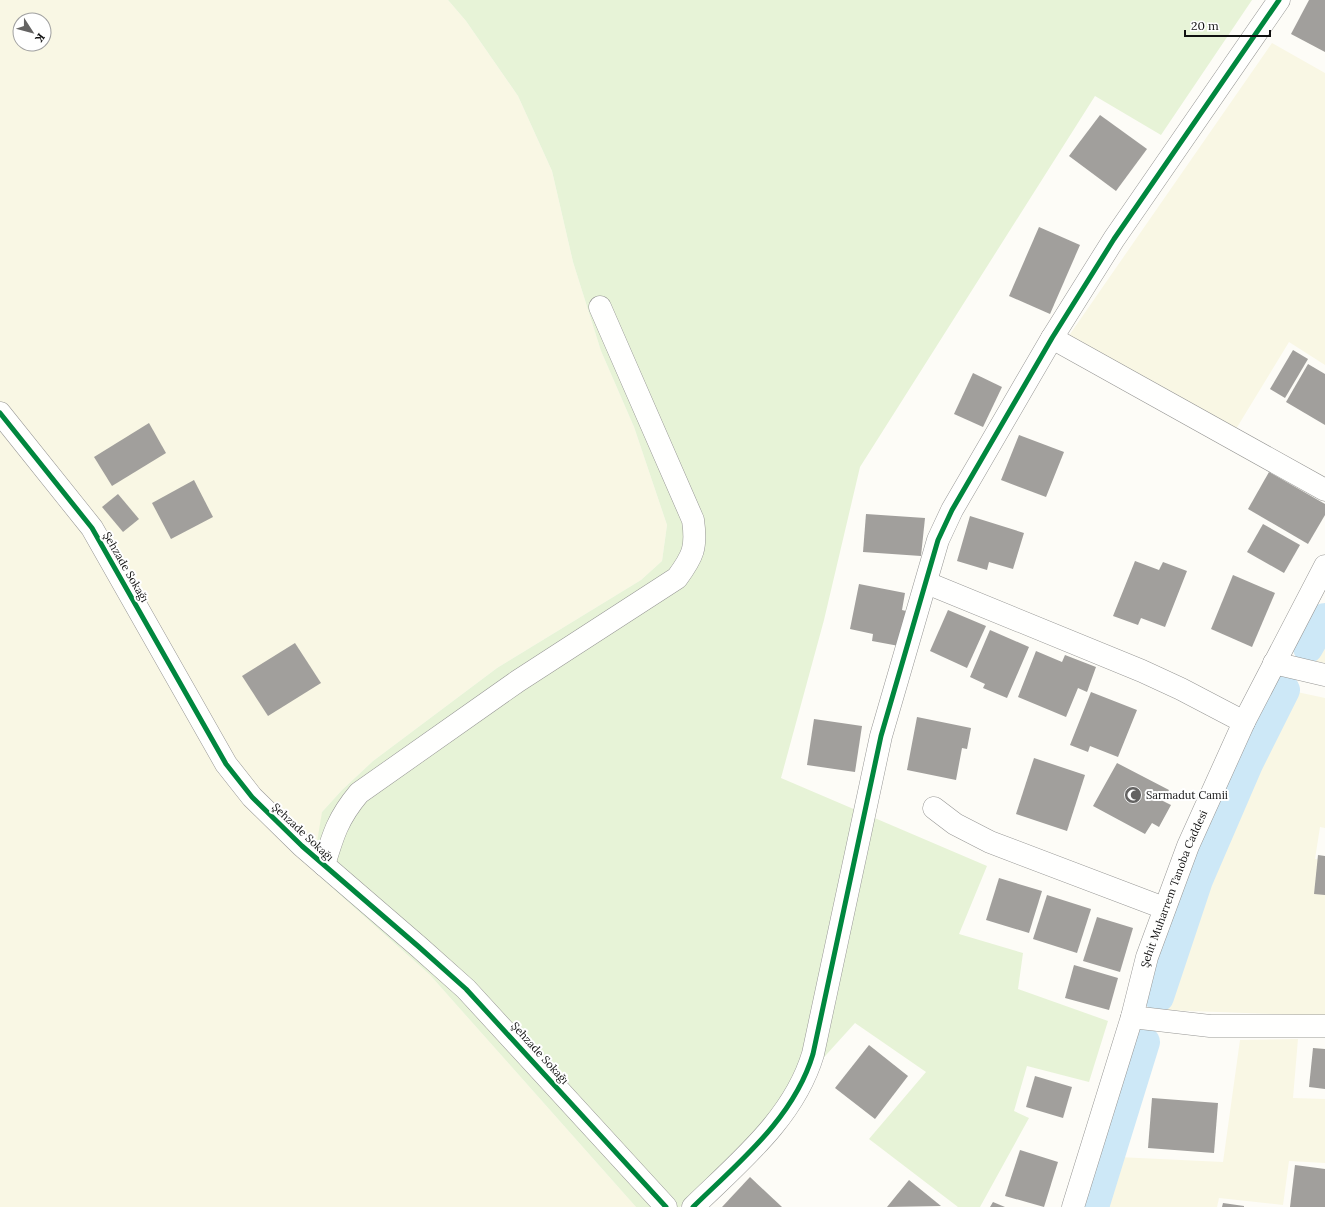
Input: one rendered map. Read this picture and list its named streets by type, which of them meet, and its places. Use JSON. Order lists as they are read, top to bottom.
{
  "streets": {
    "street": ["Şehzade Sokağı", "Şehit Muharrem Tanoba Caddesi"]
  },
  "places": {
    "mosque": ["Sarmadut Camii"]
  },
  "scale_bar": "20 m",
  "north": "bottom right"
}
